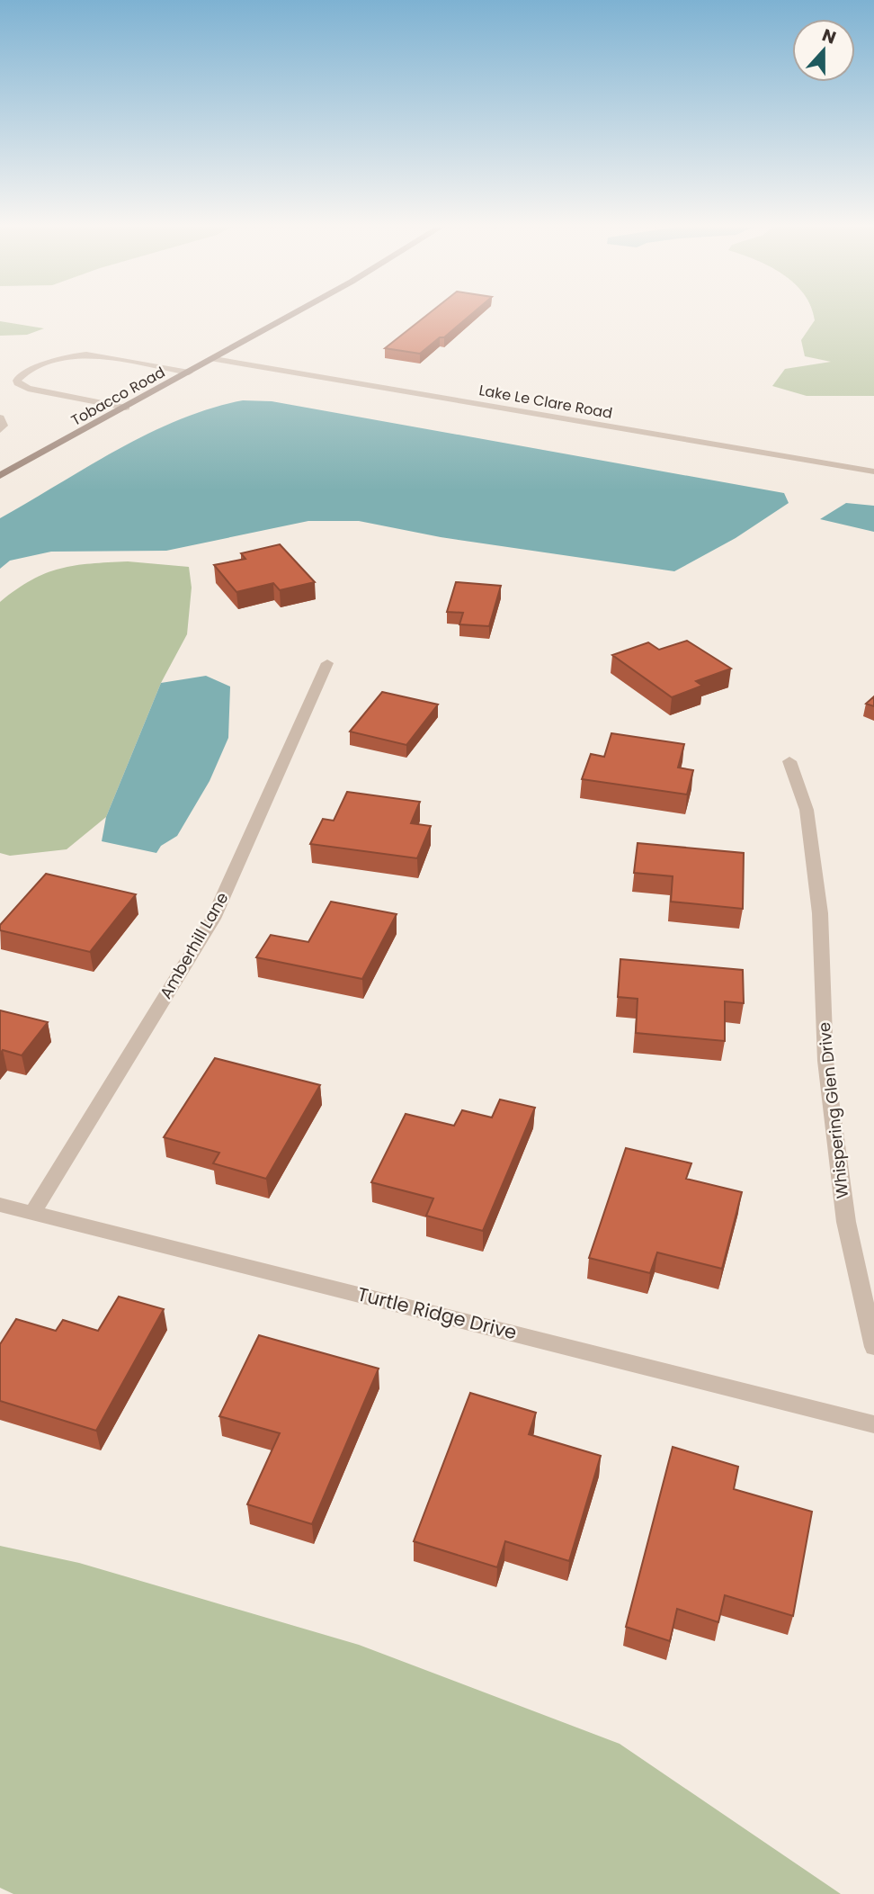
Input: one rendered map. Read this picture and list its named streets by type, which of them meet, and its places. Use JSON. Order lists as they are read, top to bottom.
{
  "streets": {
    "street": [
      "Tobacco Road",
      "Lake Le Clare Road",
      "Amberhill Lane",
      "Whispering Glen Drive",
      "Turtle Ridge Drive"
    ]
  },
  "crossings": [
    ["Tobacco Road", "Lake Le Clare Road"],
    ["Amberhill Lane", "Turtle Ridge Drive"]
  ],
  "north": "top"
}
